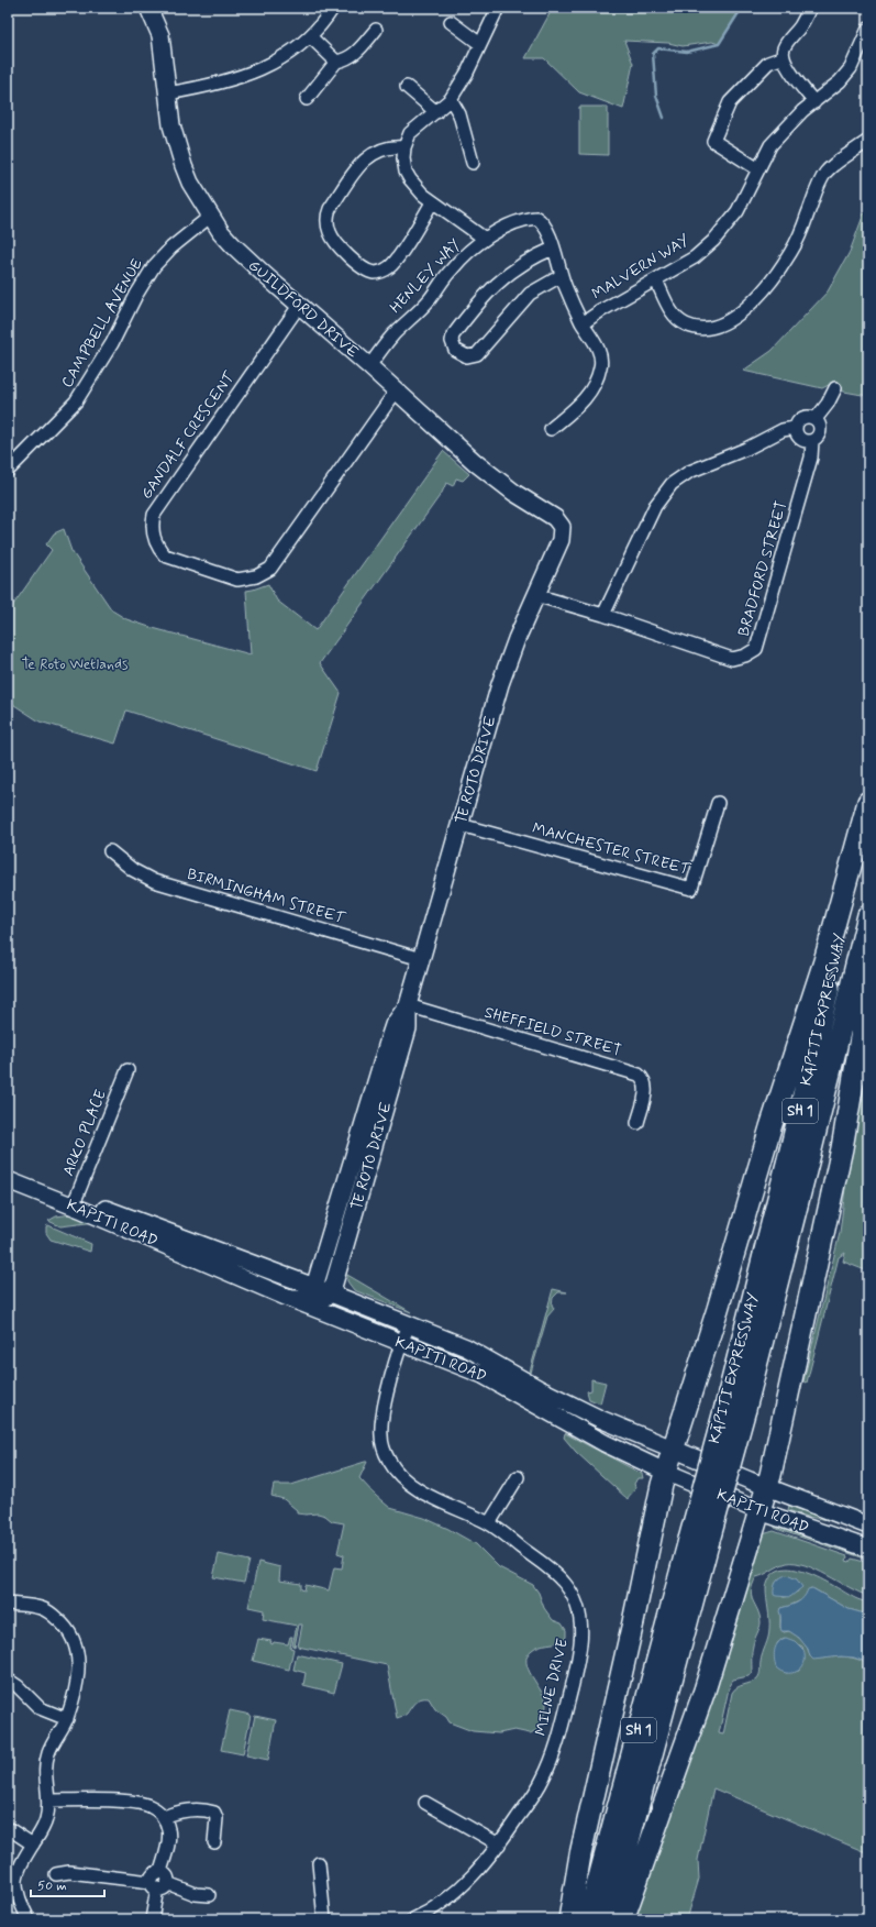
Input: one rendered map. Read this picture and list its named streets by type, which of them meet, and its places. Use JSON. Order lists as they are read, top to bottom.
{
  "streets": {
    "highway": ["KĀPITI EXPRESSWAY", "SH 1"],
    "main road": ["GUILDFORD DRIVE", "TE ROTO DRIVE", "KAPITI ROAD"],
    "street": [
      "MALVERN WAY",
      "HENLEY WAY",
      "CAMPBELL AVENUE",
      "GANDALF CRESCENT",
      "BRADFORD STREET",
      "MANCHESTER STREET",
      "BIRMINGHAM STREET",
      "SHEFFIELD STREET",
      "ARKO PLACE",
      "MILNE DRIVE"
    ]
  },
  "crossings": [
    ["HENLEY WAY", "GUILDFORD DRIVE"],
    ["GUILDFORD DRIVE", "CAMPBELL AVENUE"],
    ["GUILDFORD DRIVE", "GANDALF CRESCENT"],
    ["GUILDFORD DRIVE", "TE ROTO DRIVE"],
    ["BRADFORD STREET", "TE ROTO DRIVE"],
    ["TE ROTO DRIVE", "MANCHESTER STREET"],
    ["TE ROTO DRIVE", "BIRMINGHAM STREET"],
    ["TE ROTO DRIVE", "SHEFFIELD STREET"],
    ["TE ROTO DRIVE", "KAPITI ROAD"],
    ["ARKO PLACE", "KAPITI ROAD"],
    ["KAPITI ROAD", "MILNE DRIVE"]
  ],
  "parks": ["Te Roto Wetlands"],
  "scale_bar": "50 m"
}
